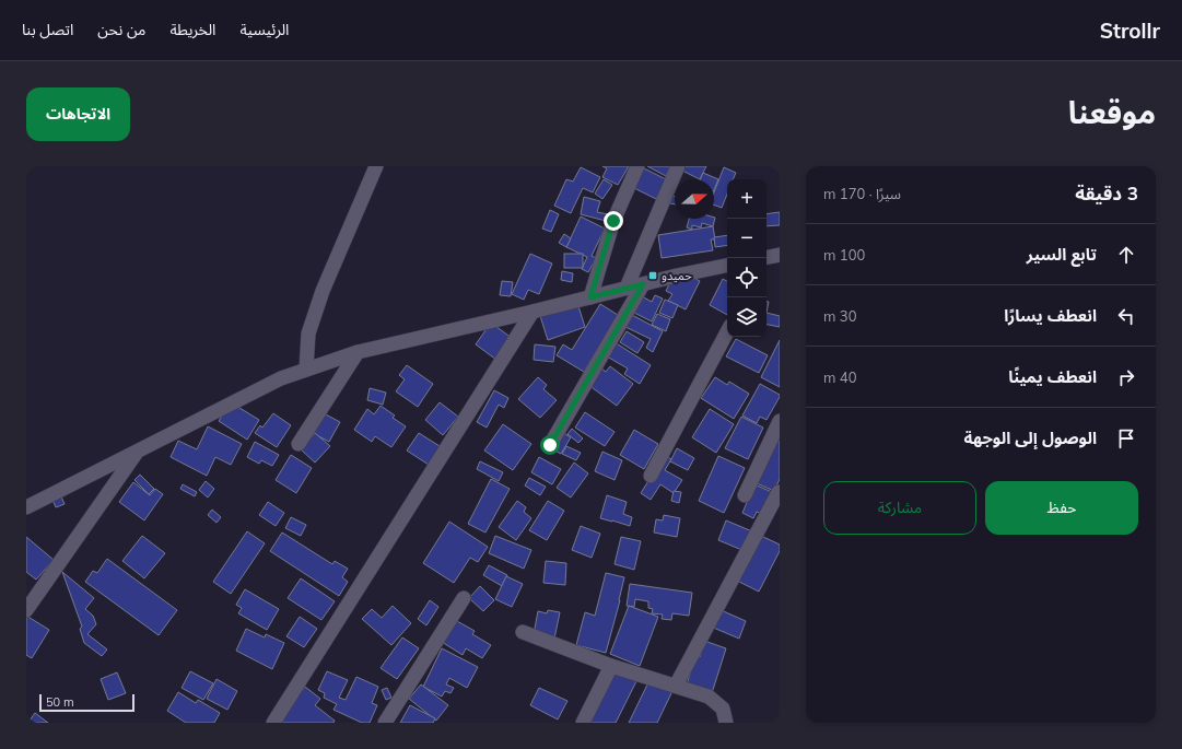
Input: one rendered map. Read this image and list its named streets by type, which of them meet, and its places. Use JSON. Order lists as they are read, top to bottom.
{
  "places": {
    "transit": ["حميدو"]
  },
  "scale_bar": "50 m",
  "north": "right",
  "page": {
    "header": "Strollr",
    "nav": [
      "الرئيسية",
      "الخريطة",
      "من نحن",
      "اتصل بنا"
    ],
    "title": "موقعنا",
    "buttons": [
      "الاتجاهات",
      ["حفظ", "مشاركة"]
    ],
    "heading": ["3 دقيقة", "سيرًا · 170 m"],
    "map_buttons": ["+", "−"],
    "list": [
      ["تابع السير", "100 m"],
      ["انعطف يسارًا", "30 m"],
      ["انعطف يمينًا", "40 m"],
      "الوصول إلى الوجهة"
    ],
    "scale": "50 m"
  }
}
